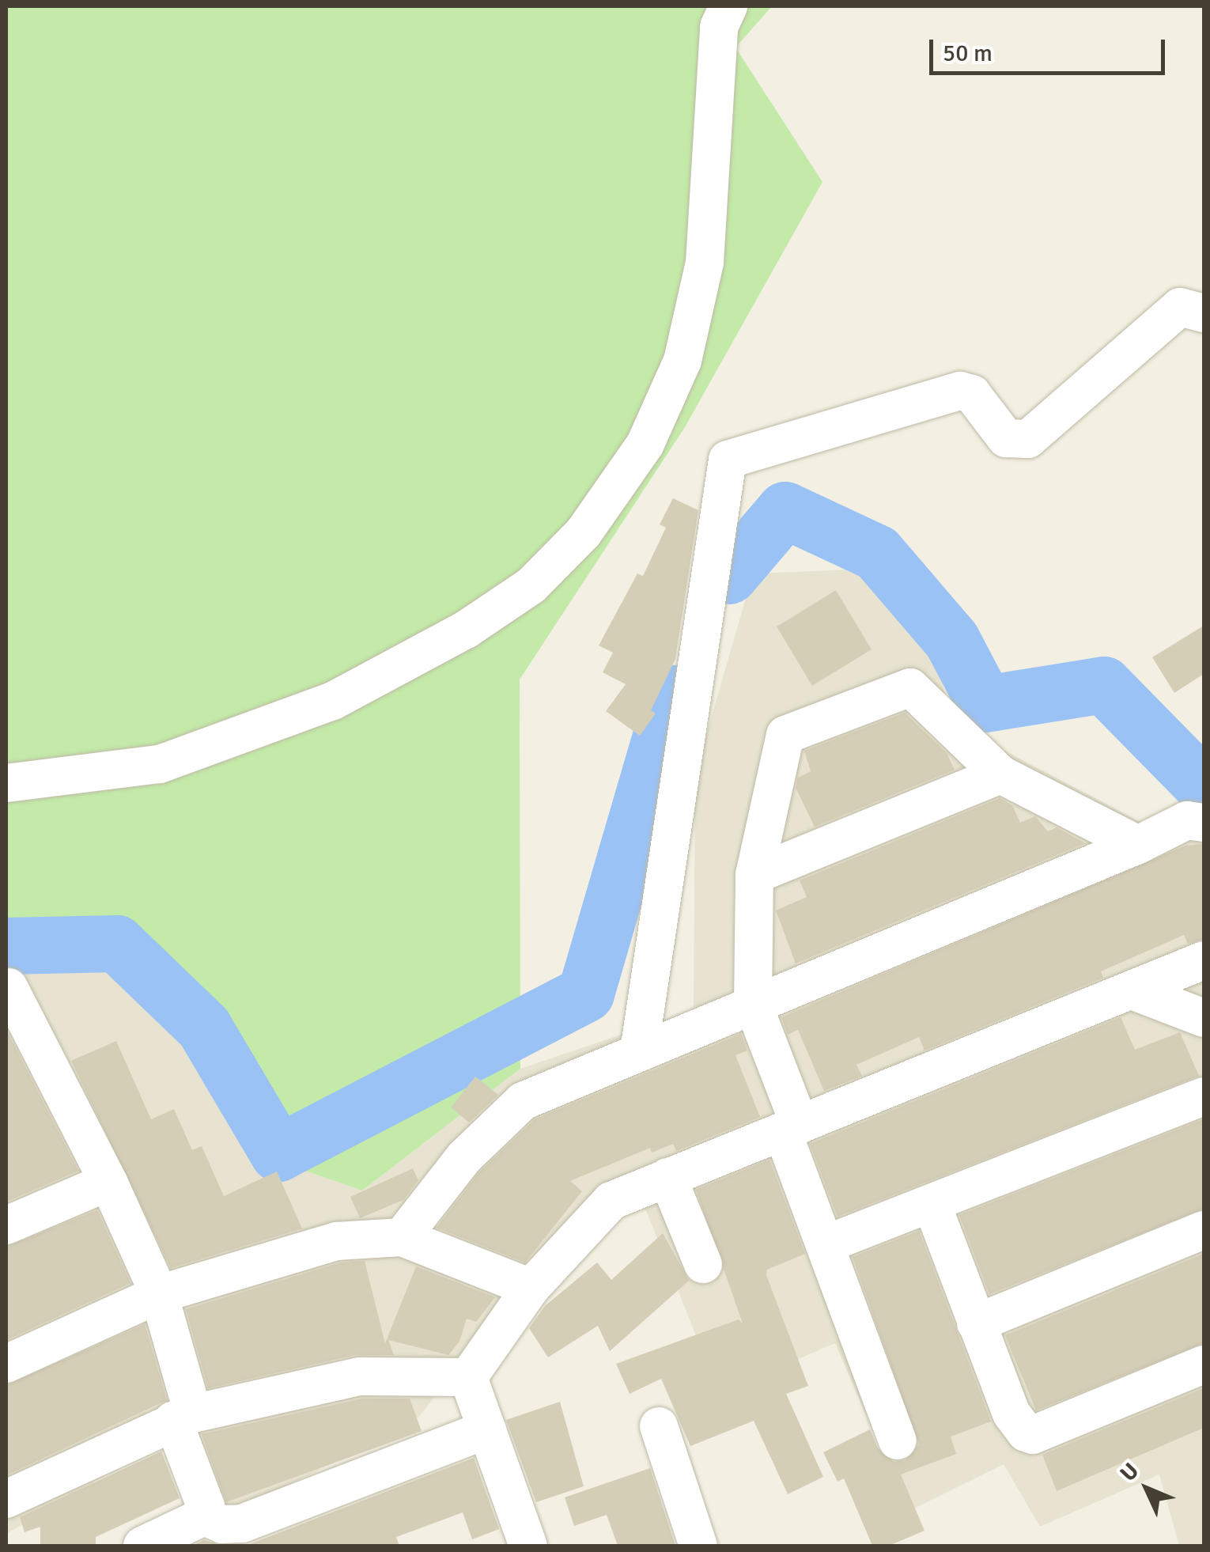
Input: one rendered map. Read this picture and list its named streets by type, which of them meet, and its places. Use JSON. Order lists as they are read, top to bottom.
{
  "scale_bar": "50 m",
  "north": "top left"
}
